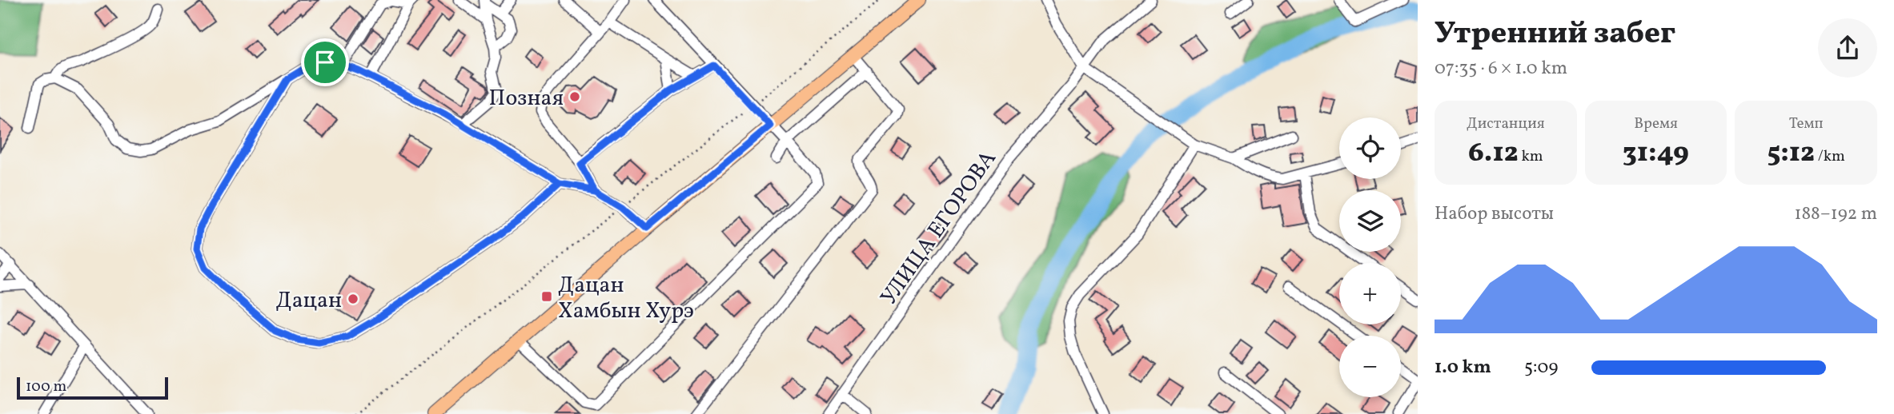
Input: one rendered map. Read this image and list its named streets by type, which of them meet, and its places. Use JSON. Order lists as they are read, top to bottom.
{
  "streets": {
    "street": ["УЛИЦА ЕГОРОВА"]
  },
  "places": {
    "other": ["Позная", "Дацан"],
    "transit": ["Дацан Хамбын Хурэ"]
  },
  "scale_bar": "100 m",
  "page": {
    "heading": ["Утренний забег", "07:35 · 6 × 1.0 km"],
    "stats": [
      ["Дистанция", "6.12 km"],
      ["Время", "31:49"],
      ["Темп", "5:12 /km"]
    ],
    "map_buttons": ["+", "−"],
    "chart": ["Набор высоты", "188–192 m"],
    "list": [
      {
        "name": "1.0 km",
        "note": "5:09"
      }
    ],
    "scale": "100 m"
  }
}
